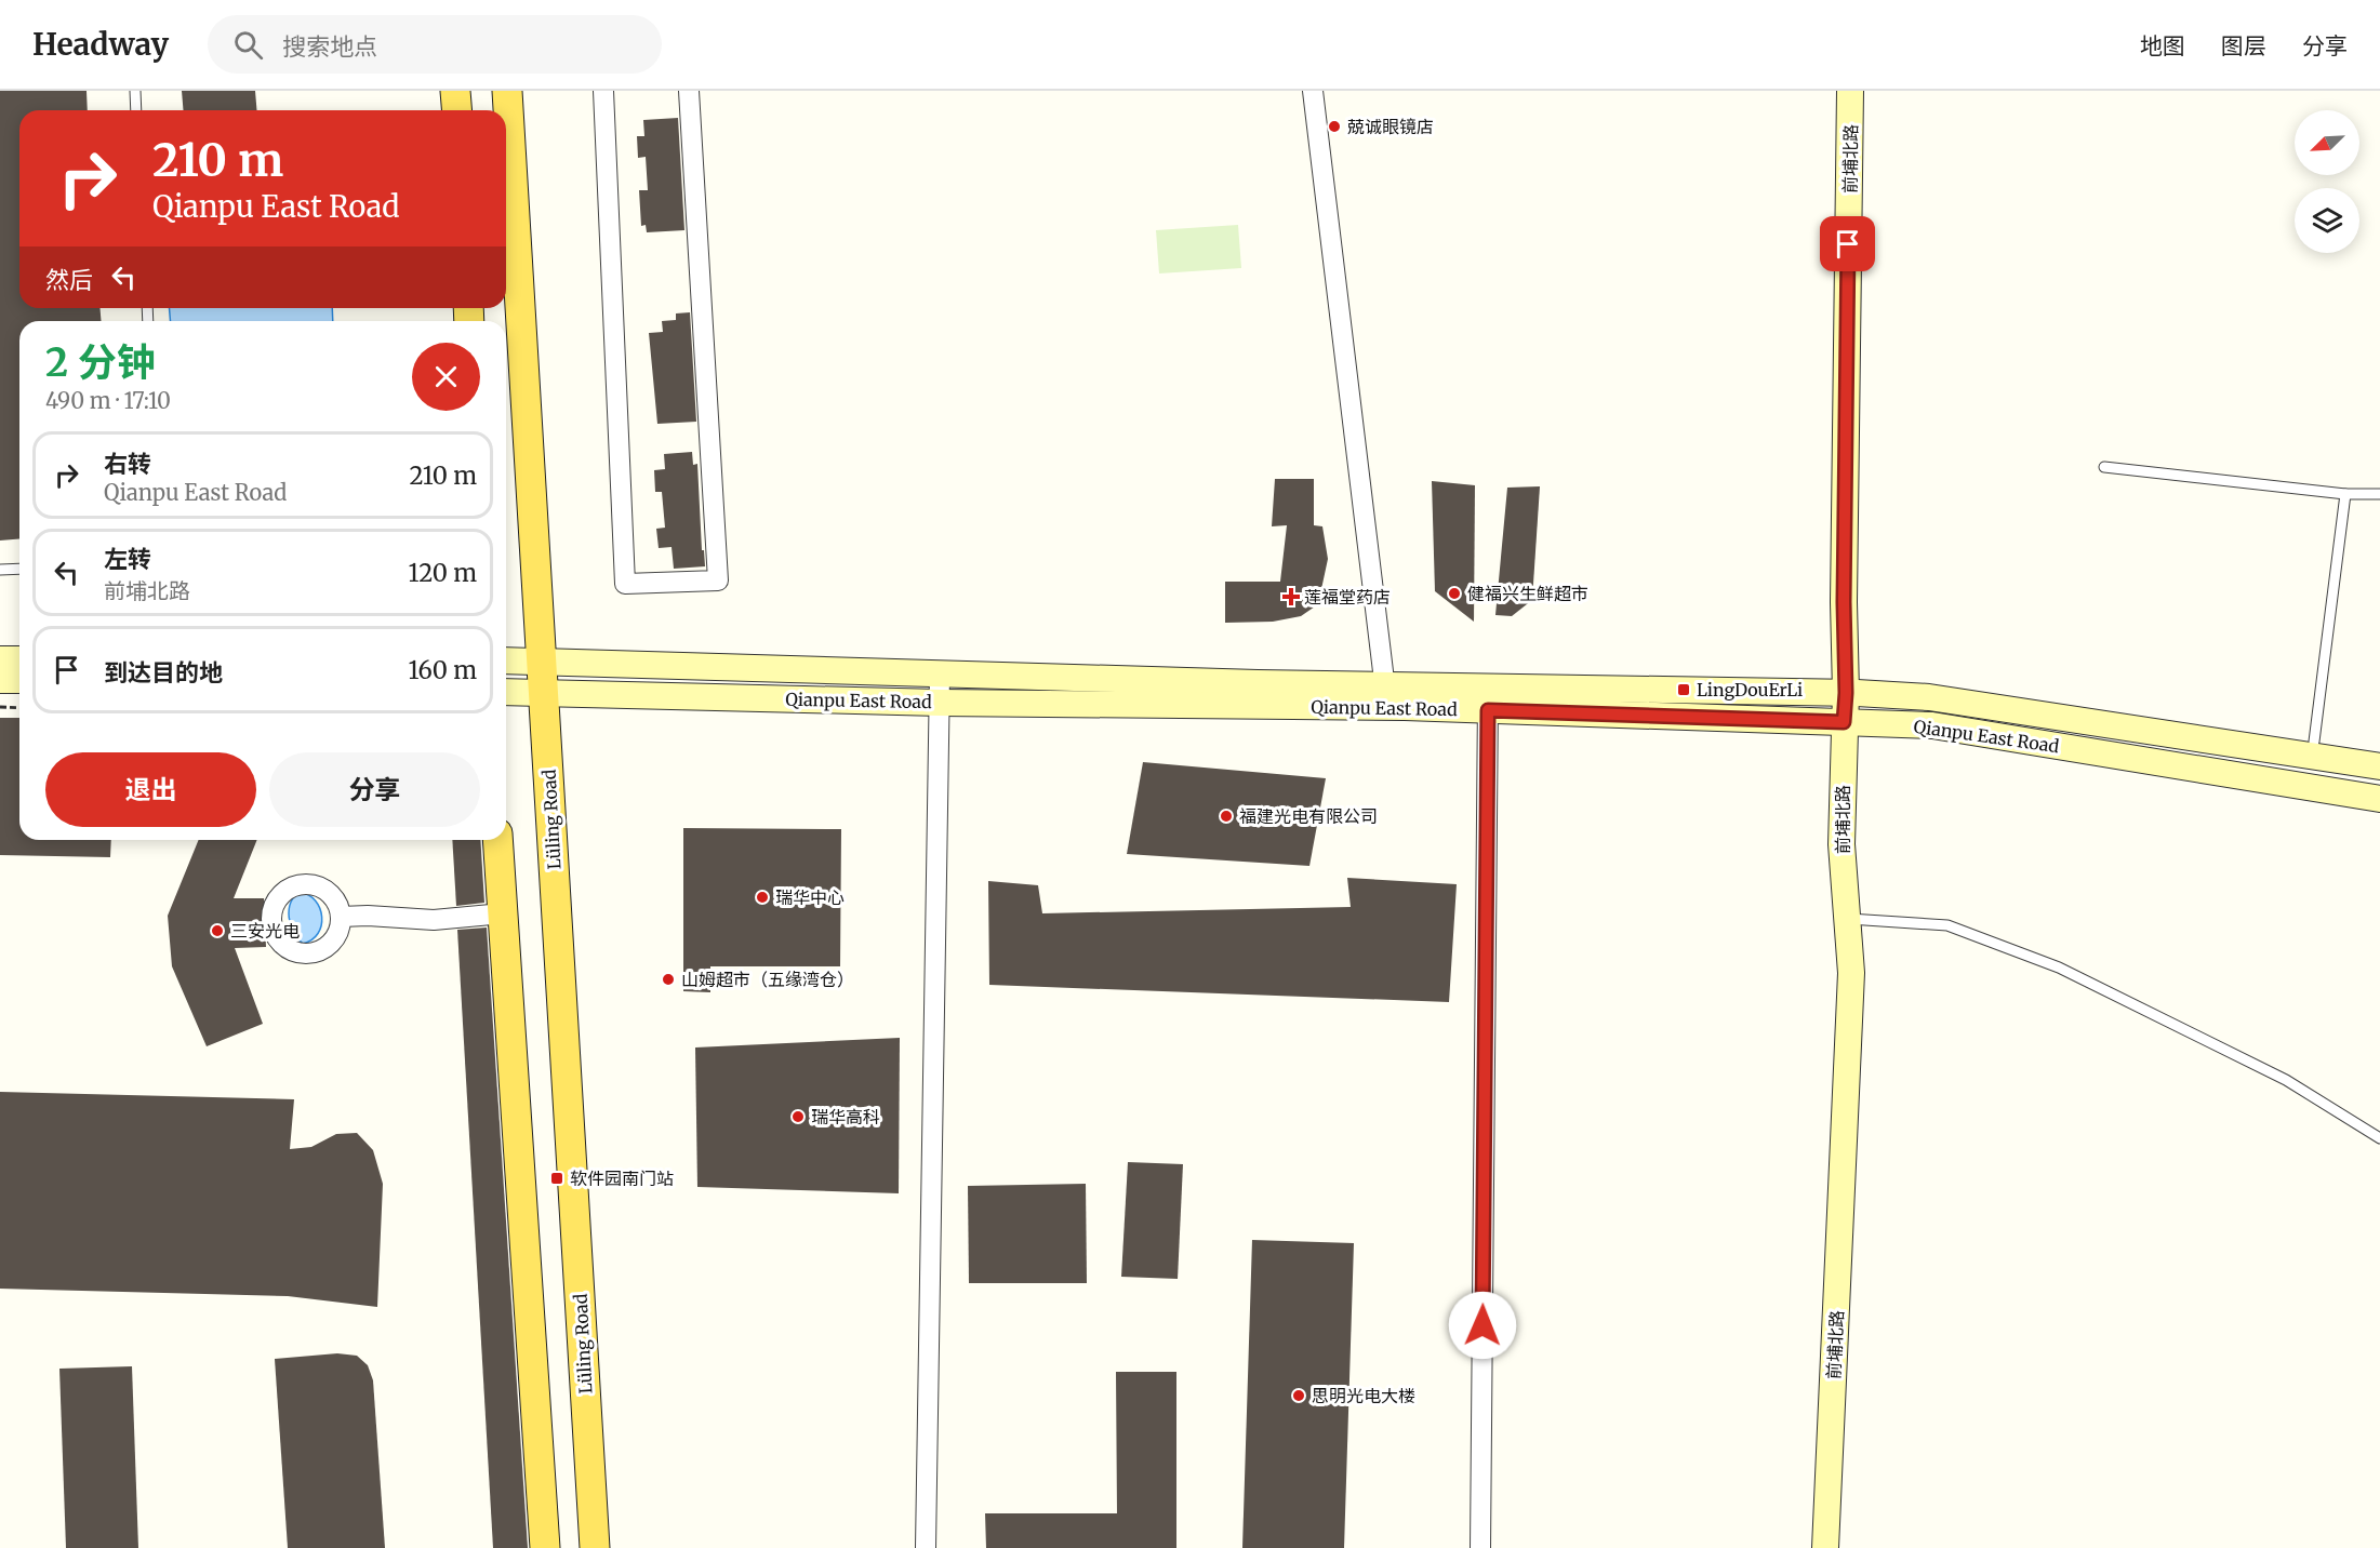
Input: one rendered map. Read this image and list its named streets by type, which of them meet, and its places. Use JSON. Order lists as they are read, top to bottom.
{
  "streets": {
    "main road": ["前埔北路", "Qianpu East Road", "Lüling Road"]
  },
  "crossings": [
    ["前埔北路", "Qianpu East Road"],
    ["Qianpu East Road", "Lüling Road"]
  ],
  "places": {
    "other": [
      "兢诚眼镜店",
      "健福兴生鲜超市",
      "福建光电有限公司",
      "瑞华中心",
      "三安光电",
      "山姆超市（五缘湾仓）",
      "瑞华高科",
      "思明光电大楼"
    ],
    "health": ["莲福堂药店"],
    "transit": ["LingDouErLi", "软件园南门站"]
  },
  "north": "bottom left",
  "page": {
    "header": "Headway",
    "search": "搜索地点",
    "nav": ["地图", "图层", "分享"],
    "turn": ["210 m", "Qianpu East Road"],
    "then": "然后",
    "heading": ["2 分钟", "490 m · 17:10"],
    "list": [
      {
        "name": "右转",
        "note": "Qianpu East Road",
        "value": "210 m"
      },
      {
        "name": "左转",
        "note": "前埔北路",
        "value": "120 m"
      },
      {
        "name": "到达目的地",
        "value": "160 m"
      }
    ],
    "buttons": ["退出", "分享"]
  }
}
